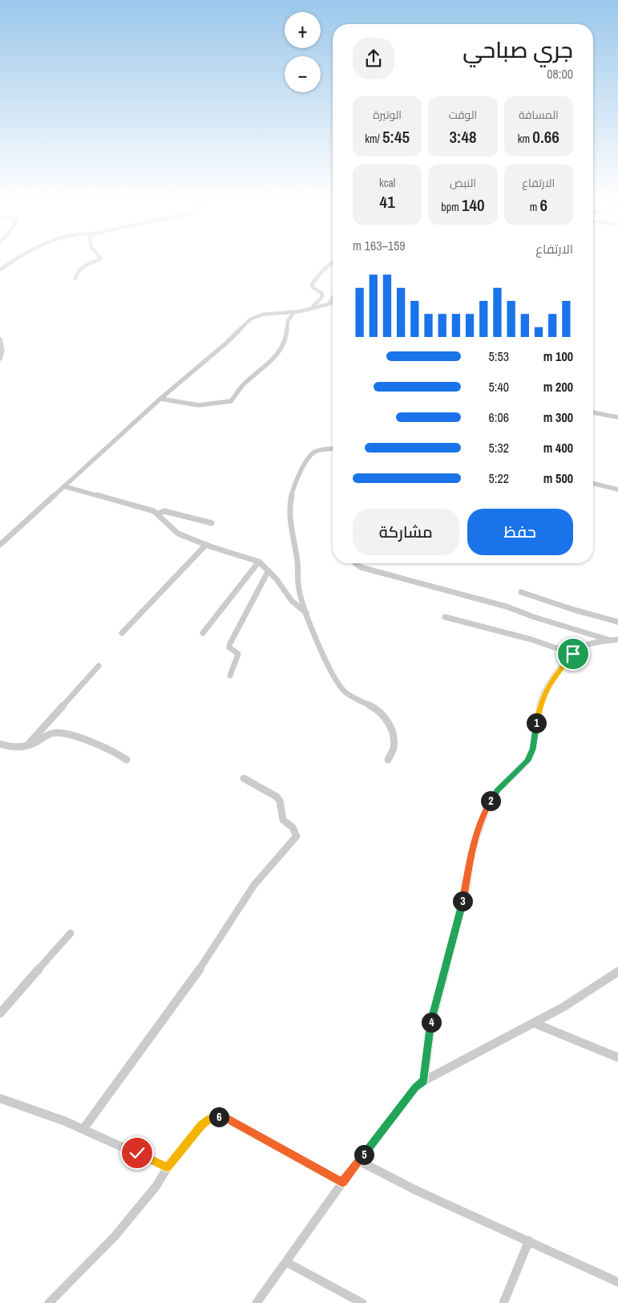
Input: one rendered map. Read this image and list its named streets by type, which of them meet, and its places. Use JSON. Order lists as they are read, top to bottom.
{
  "page": {
    "map_buttons": ["+", "−"],
    "heading": ["جري صباحي", "08:00"],
    "stats": [
      ["المسافة", "0.66 km"],
      ["الوقت", "3:48"],
      ["الوتيرة", "5:45 /km"],
      ["الارتفاع", "6 m"],
      ["النبض", "140 bpm"],
      ["kcal", "41"]
    ],
    "chart": ["الارتفاع", "159–163 m"],
    "list": [
      {
        "name": "100 m",
        "note": "5:53"
      },
      {
        "name": "200 m",
        "note": "5:40"
      },
      {
        "name": "300 m",
        "note": "6:06"
      },
      {
        "name": "400 m",
        "note": "5:32"
      },
      {
        "name": "500 m",
        "note": "5:22"
      }
    ],
    "buttons": ["حفظ", "مشاركة"],
    "pins": [
      "1",
      "2",
      "3",
      "4",
      "6",
      "5"
    ]
  }
}
